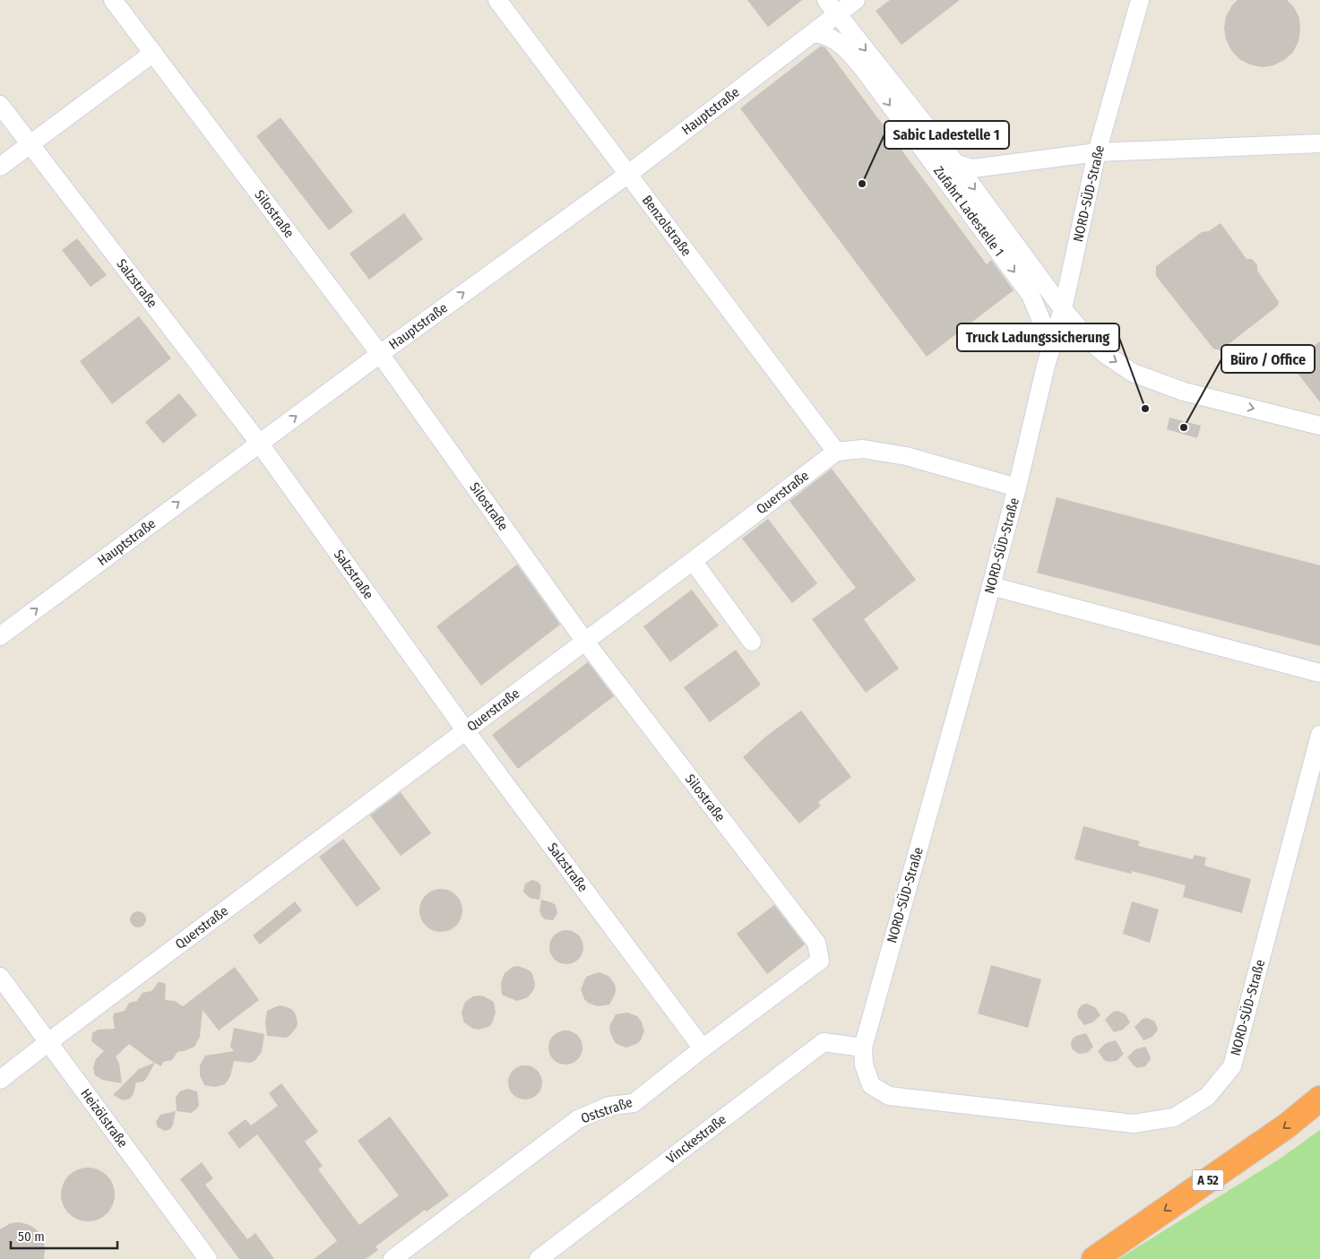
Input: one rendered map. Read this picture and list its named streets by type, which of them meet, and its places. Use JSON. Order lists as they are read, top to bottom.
{
  "streets": {
    "highway": ["A 52"],
    "lane": [
      "Hauptstraße",
      "NORD-SÜD-Straße",
      "Zufahrt Ladestelle 1",
      "Silostraße",
      "Benzolstraße",
      "Salzstraße",
      "Querstraße",
      "Oststraße",
      "Heizölstraße",
      "Vinckestraße"
    ]
  },
  "crossings": [
    ["Hauptstraße", "Zufahrt Ladestelle 1"],
    ["Hauptstraße", "Silostraße"],
    ["Hauptstraße", "Benzolstraße"],
    ["Hauptstraße", "Salzstraße"],
    ["NORD-SÜD-Straße", "Zufahrt Ladestelle 1"],
    ["NORD-SÜD-Straße", "Vinckestraße"],
    ["Silostraße", "Querstraße"],
    ["Silostraße", "Oststraße"],
    ["Benzolstraße", "Querstraße"],
    ["Salzstraße", "Querstraße"],
    ["Salzstraße", "Oststraße"],
    ["Querstraße", "Heizölstraße"]
  ],
  "one_way": ["Hauptstraße"],
  "places": ["Sabic Ladestelle 1", "Truck Ladungssicherung", "Büro / Office"],
  "scale_bar": "50 m"
}
